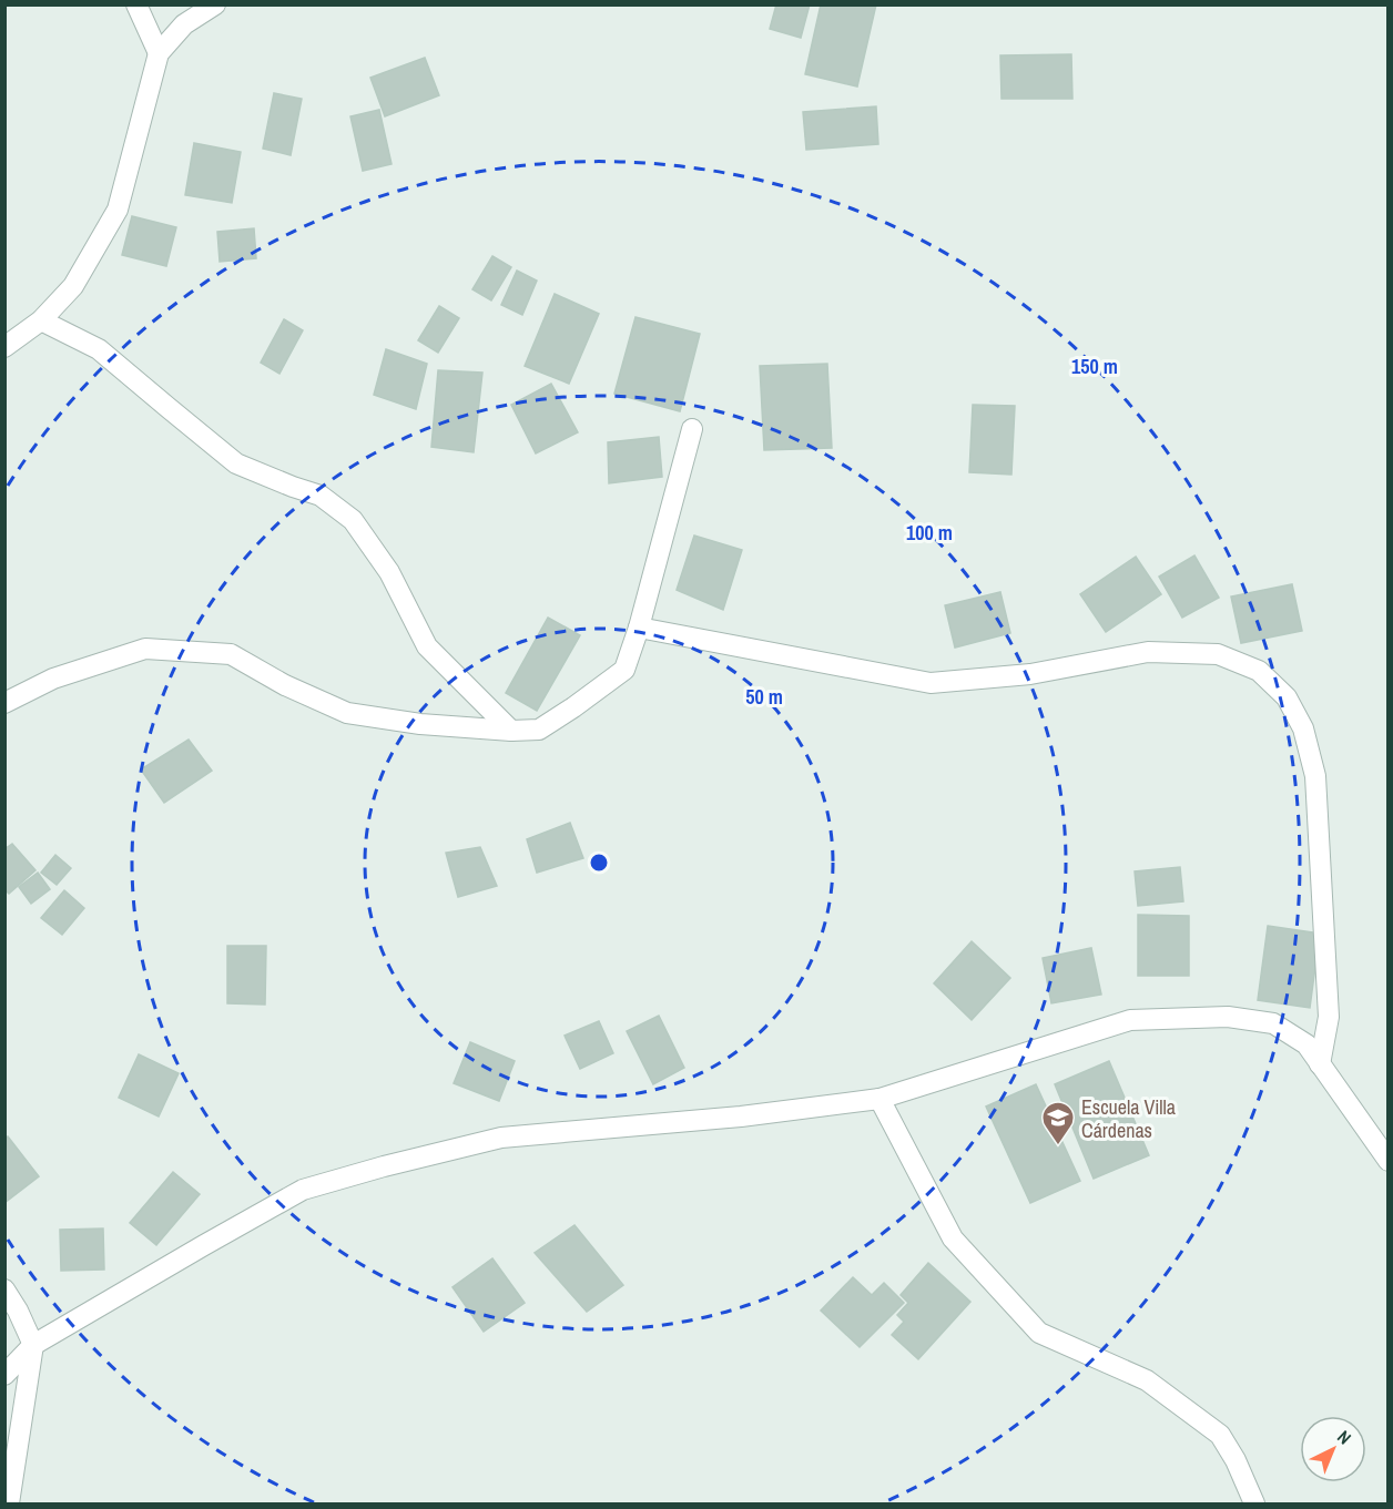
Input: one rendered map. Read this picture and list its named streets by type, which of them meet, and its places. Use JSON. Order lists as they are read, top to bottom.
{
  "places": {
    "school or university": ["Escuela Villa Cárdenas"]
  },
  "north": "top right",
  "rings": ["150 m", "100 m", "50 m"]
}
